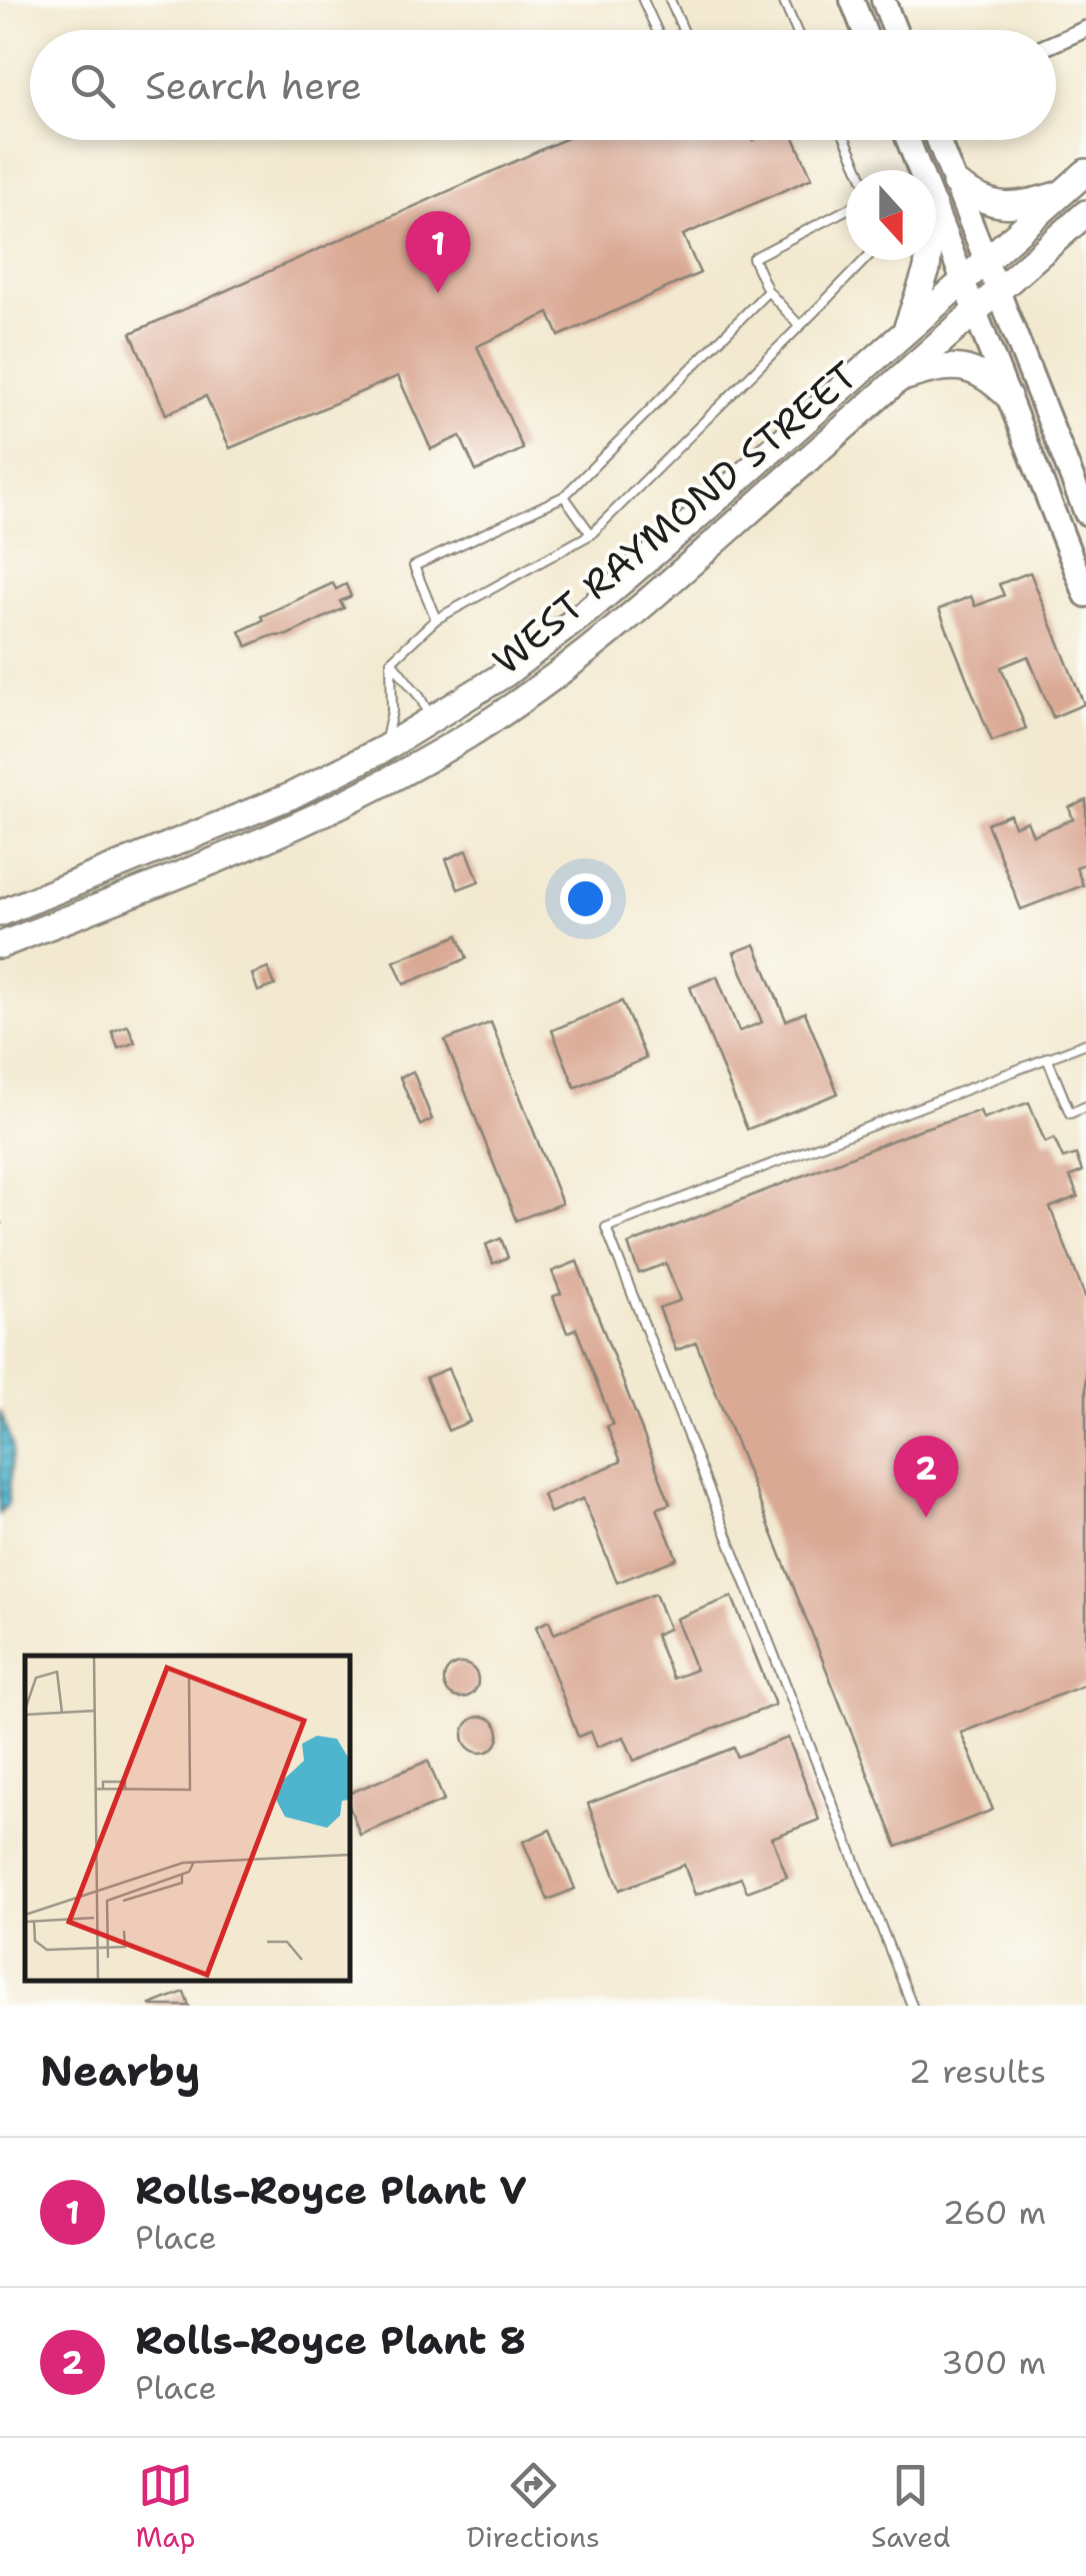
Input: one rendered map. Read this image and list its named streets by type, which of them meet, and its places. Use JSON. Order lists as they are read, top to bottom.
{
  "streets": {
    "main road": ["WEST RAYMOND STREET"]
  },
  "north": "bottom",
  "page": {
    "search": "Search here",
    "pins": ["1", "2"],
    "heading": ["Nearby", "2 results"],
    "list": [
      {
        "mark": "1",
        "name": "Rolls-Royce Plant V",
        "note": "Place",
        "value": "260 m"
      },
      {
        "mark": "2",
        "name": "Rolls-Royce Plant 8",
        "note": "Place",
        "value": "300 m"
      }
    ],
    "nav": ["Map", "Directions", "Saved"]
  }
}
